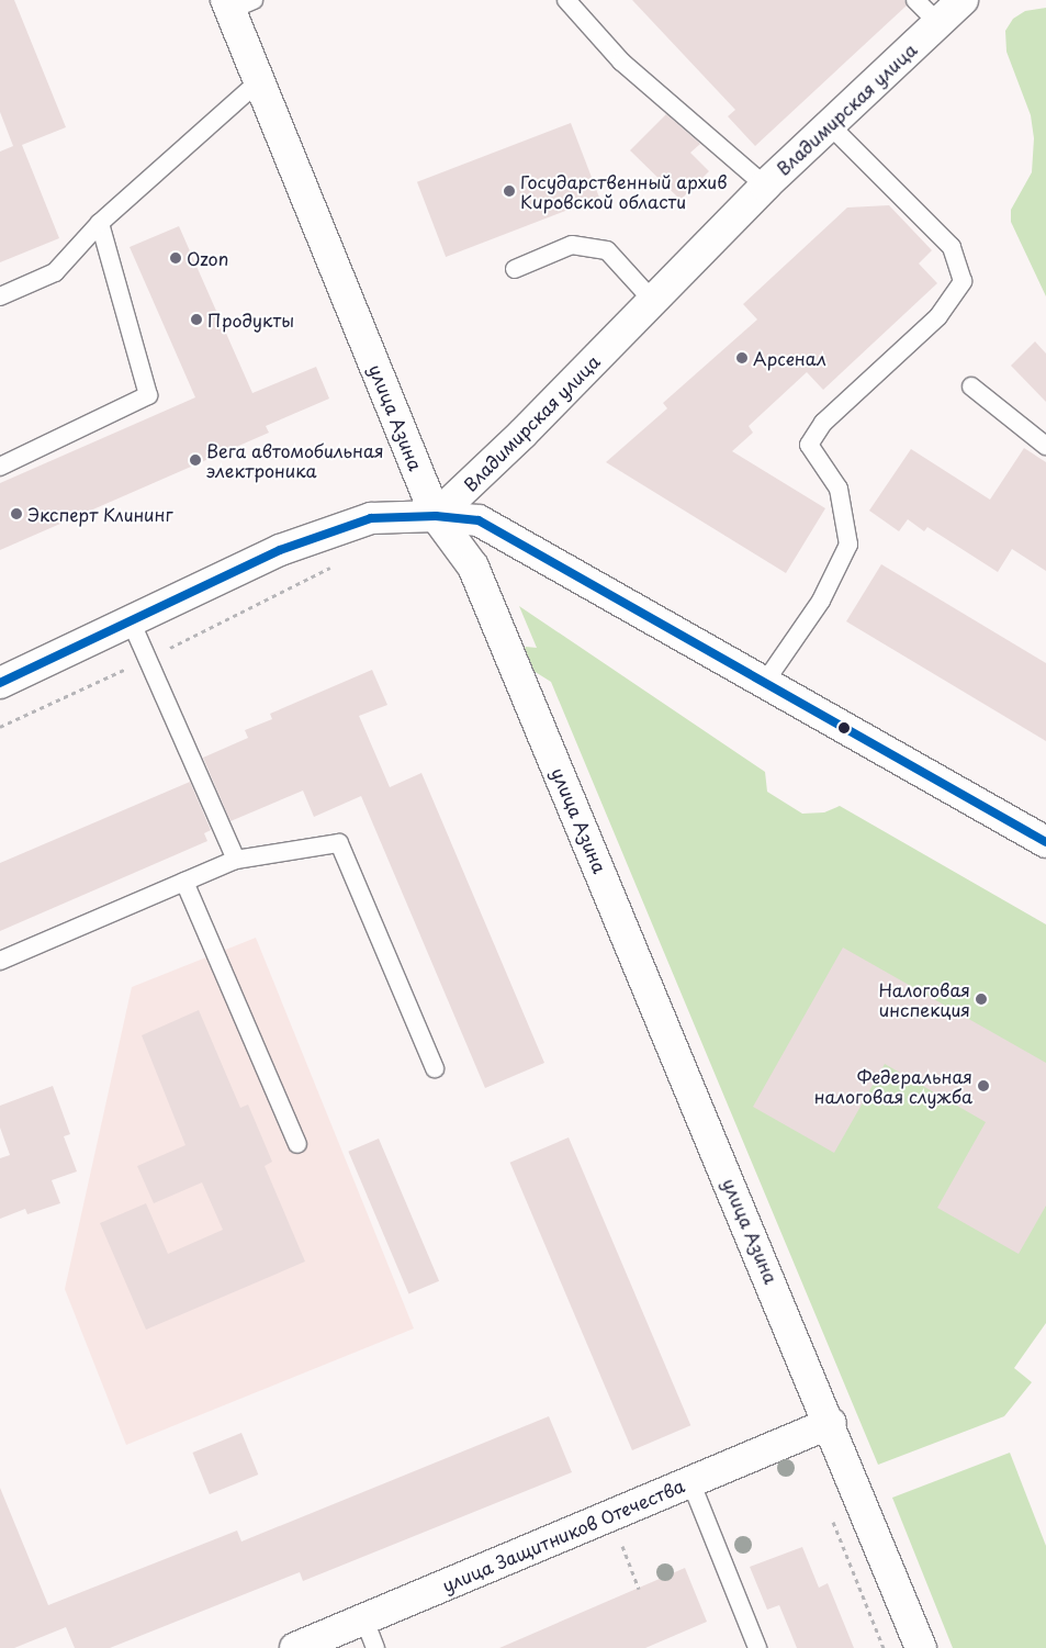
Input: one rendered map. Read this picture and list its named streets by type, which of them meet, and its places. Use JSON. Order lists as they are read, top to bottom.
{
  "streets": {
    "street": ["Владимирская улица", "улица Азина", "улица Защитников Отечества"]
  },
  "crossings": [
    ["Владимирская улица", "улица Азина"],
    ["улица Азина", "улица Защитников Отечества"]
  ],
  "places": [
    "Государственный архив Кировской области",
    "Ozon",
    "Продукты",
    "Арсенал",
    "Вега автомобильная электроника",
    "Эксперт Клининг",
    "Налоговая инспекция",
    "Федеральная налоговая служба"
  ]
}
